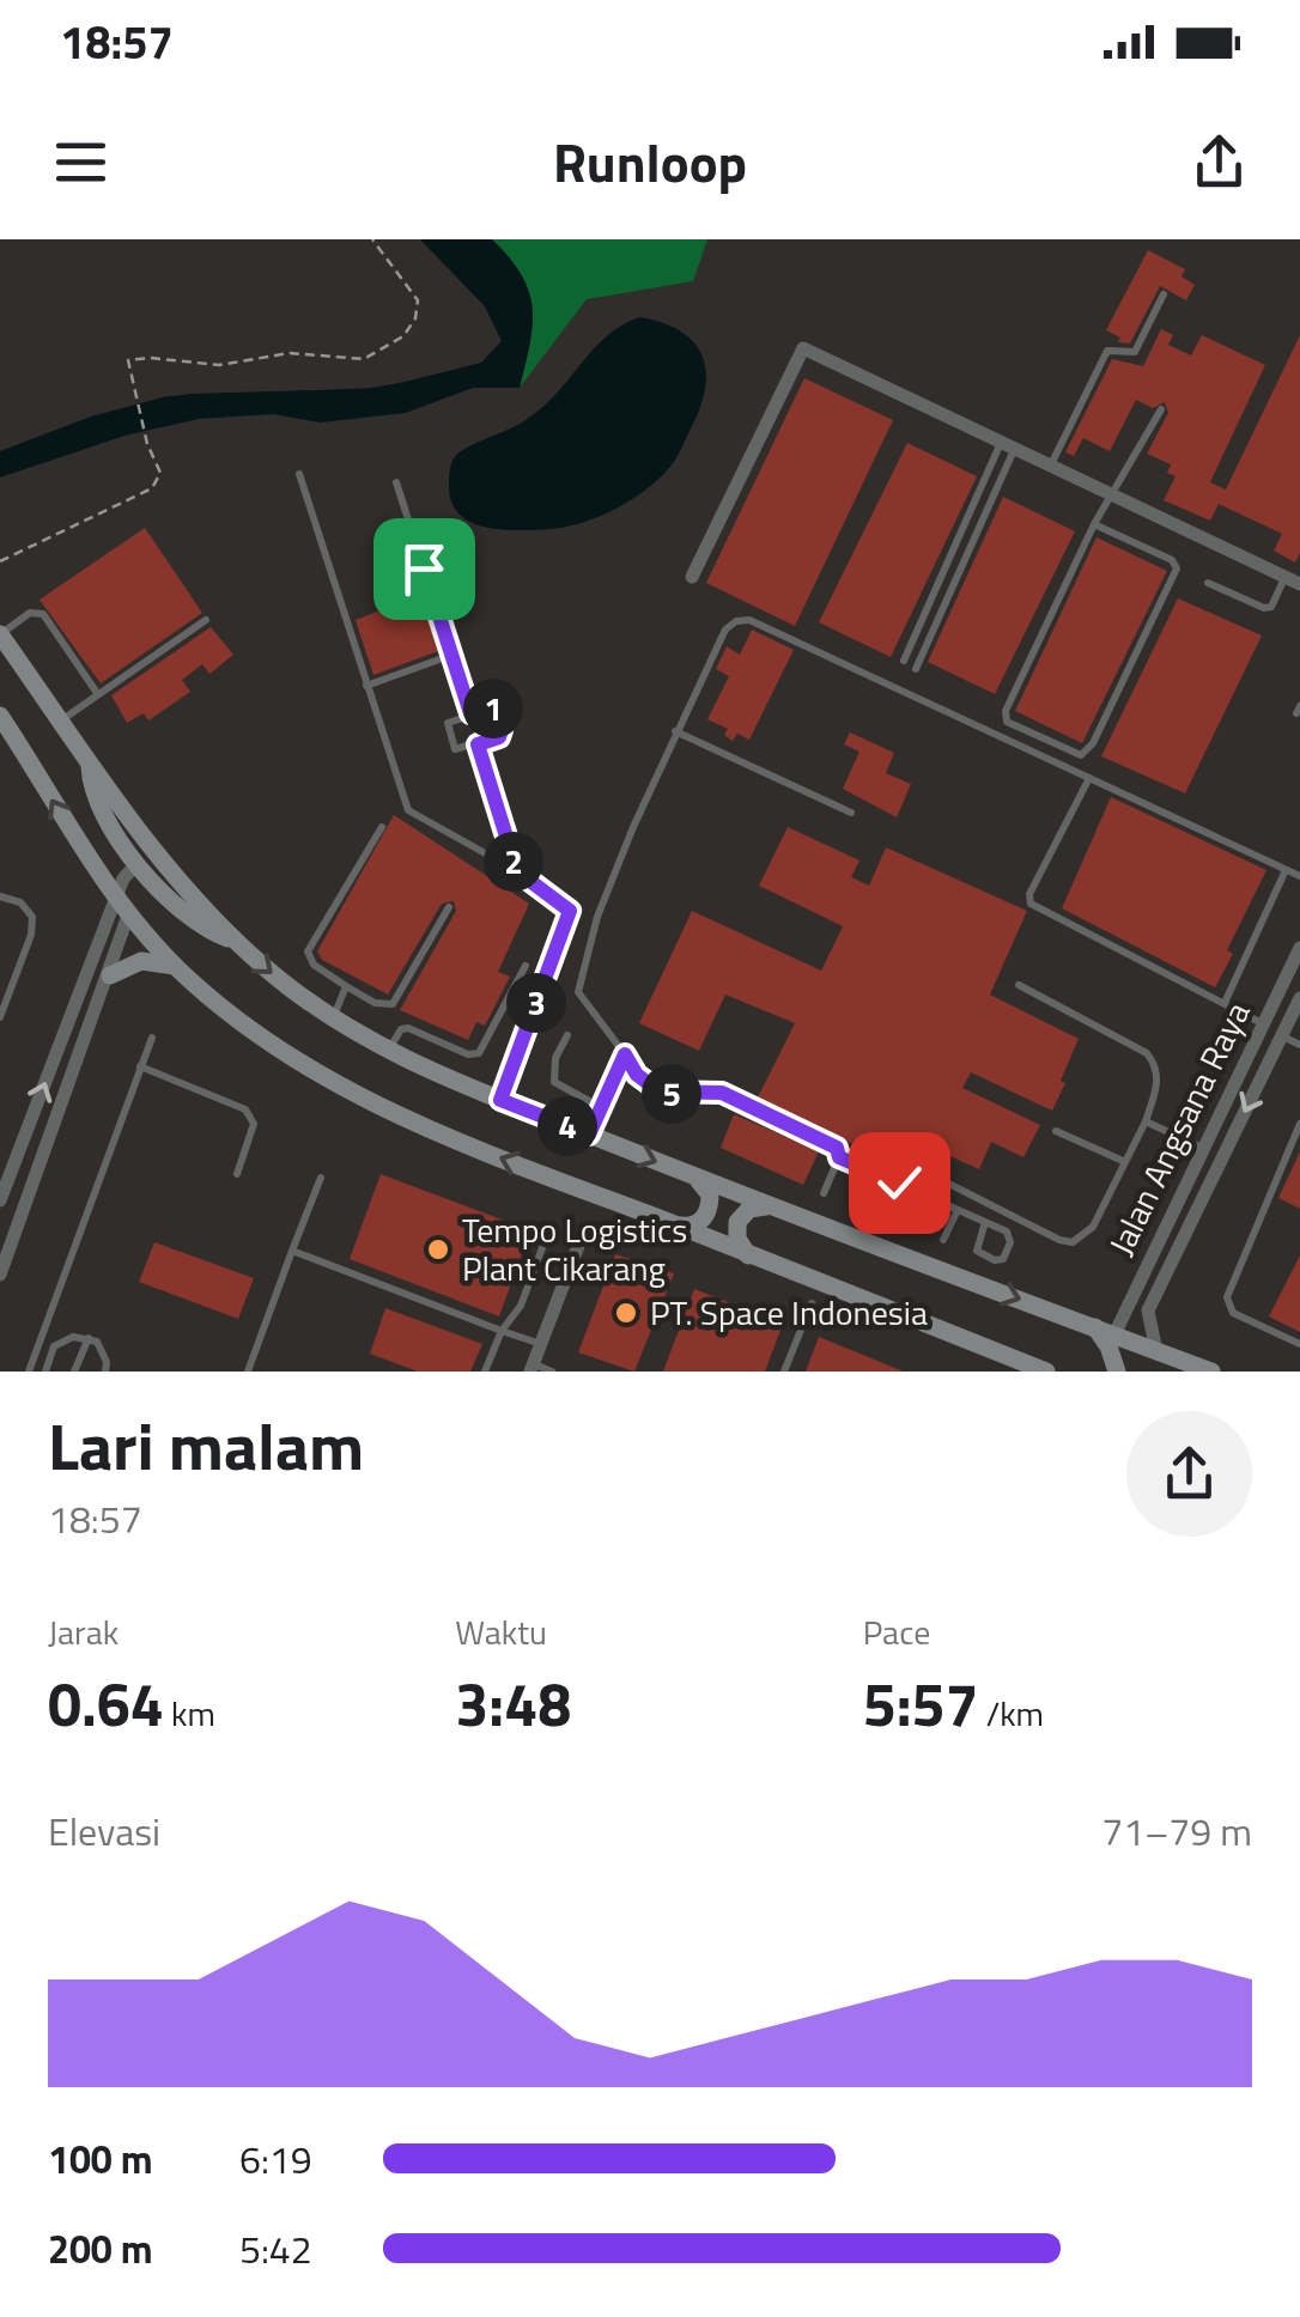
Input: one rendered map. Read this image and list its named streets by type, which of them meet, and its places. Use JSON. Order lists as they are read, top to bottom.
{
  "streets": {
    "street": ["Jalan Angsana Raya"]
  },
  "places": ["Tempo Logistics Plant Cikarang", "PT. Space Indonesia"],
  "page": {
    "status": "18:57",
    "header": "Runloop",
    "pins": [
      "1",
      "2",
      "3",
      "5",
      "4"
    ],
    "heading": ["Lari malam", "18:57"],
    "stats": [
      ["Jarak", "0.64 km"],
      ["Waktu", "3:48"],
      ["Pace", "5:57 /km"]
    ],
    "chart": ["Elevasi", "71–79 m"],
    "list": [
      {
        "name": "100 m",
        "note": "6:19"
      },
      {
        "name": "200 m",
        "note": "5:42"
      }
    ]
  }
}
